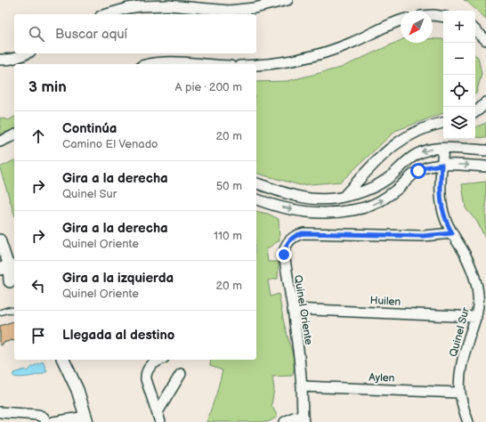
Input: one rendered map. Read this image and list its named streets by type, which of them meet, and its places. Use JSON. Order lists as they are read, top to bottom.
{
  "streets": {
    "street": [
      "Huilen",
      "Quinel Oriente",
      "Quinel Sur",
      "Aylen"
    ]
  },
  "crossings": [
    ["Huilen", "Quinel Oriente"],
    ["Huilen", "Quinel Sur"],
    ["Quinel Oriente", "Quinel Sur"],
    ["Quinel Oriente", "Aylen"],
    ["Quinel Sur", "Aylen"]
  ],
  "north": "bottom left",
  "page": {
    "map_buttons": ["+", "−"],
    "search": "Buscar aquí",
    "heading": ["3 min", "A pie · 200 m"],
    "list": [
      ["Continúa", "Camino El Venado", "20 m"],
      ["Gira a la derecha", "Quinel Sur", "50 m"],
      ["Gira a la derecha", "Quinel Oriente", "110 m"],
      ["Gira a la izquierda", "Quinel Oriente", "20 m"],
      "Llegada al destino"
    ]
  }
}
